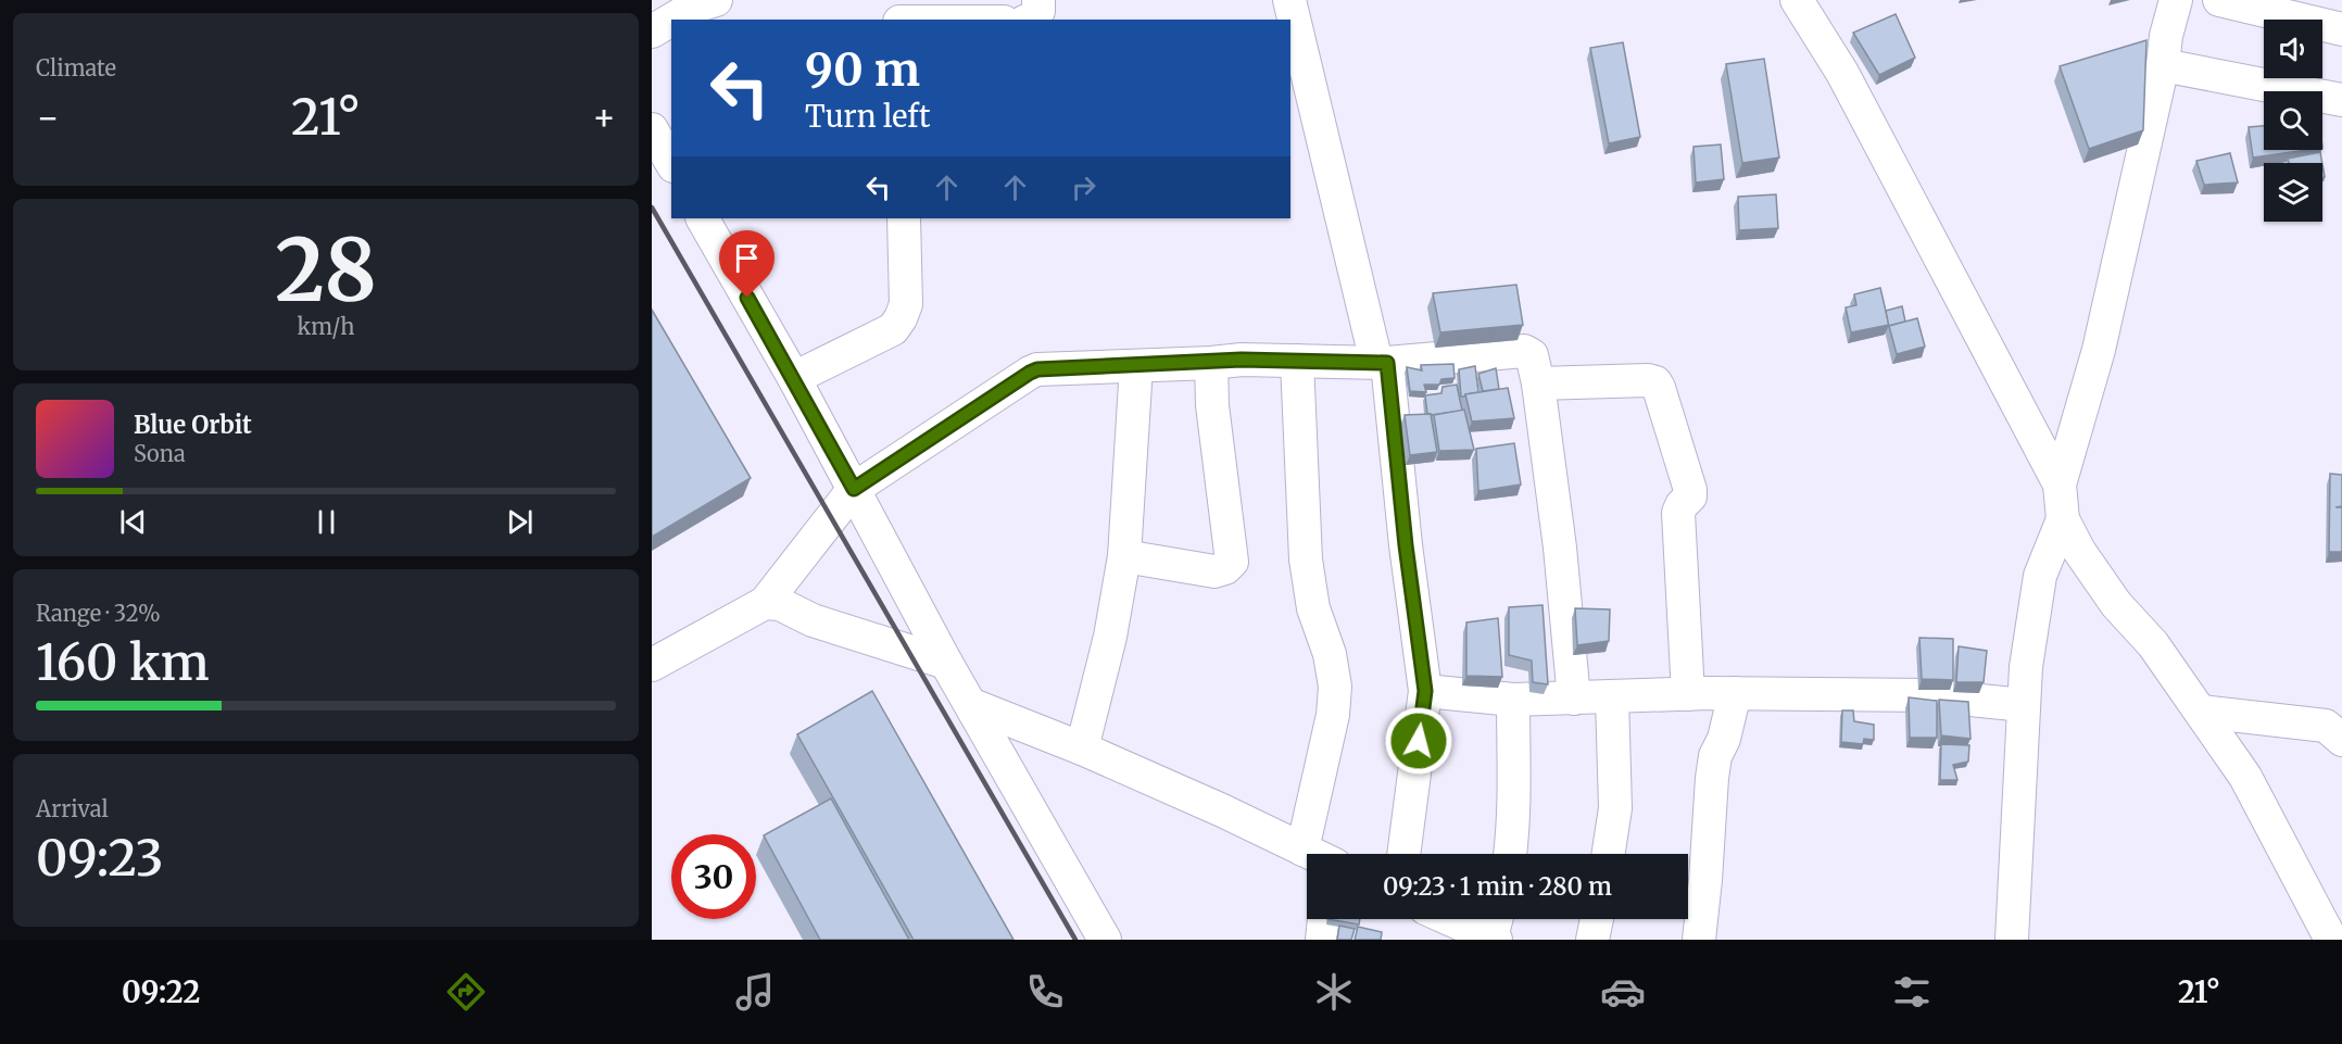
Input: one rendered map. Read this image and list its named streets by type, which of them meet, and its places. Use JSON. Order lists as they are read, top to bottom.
{
  "page": {
    "tile": [
      "Climate",
      ["28", "km/h"],
      ["Range · 32%", "160 km"],
      ["Arrival", "09:23"]
    ],
    "turn": ["90 m", "Turn left"],
    "heat": ["−", "21°", "+"],
    "song": ["Blue Orbit", "Sona"],
    "limit": "30",
    "trip": "09:23 · 1 min · 280 m",
    "tabs": ["09:22", "21°"]
  }
}
